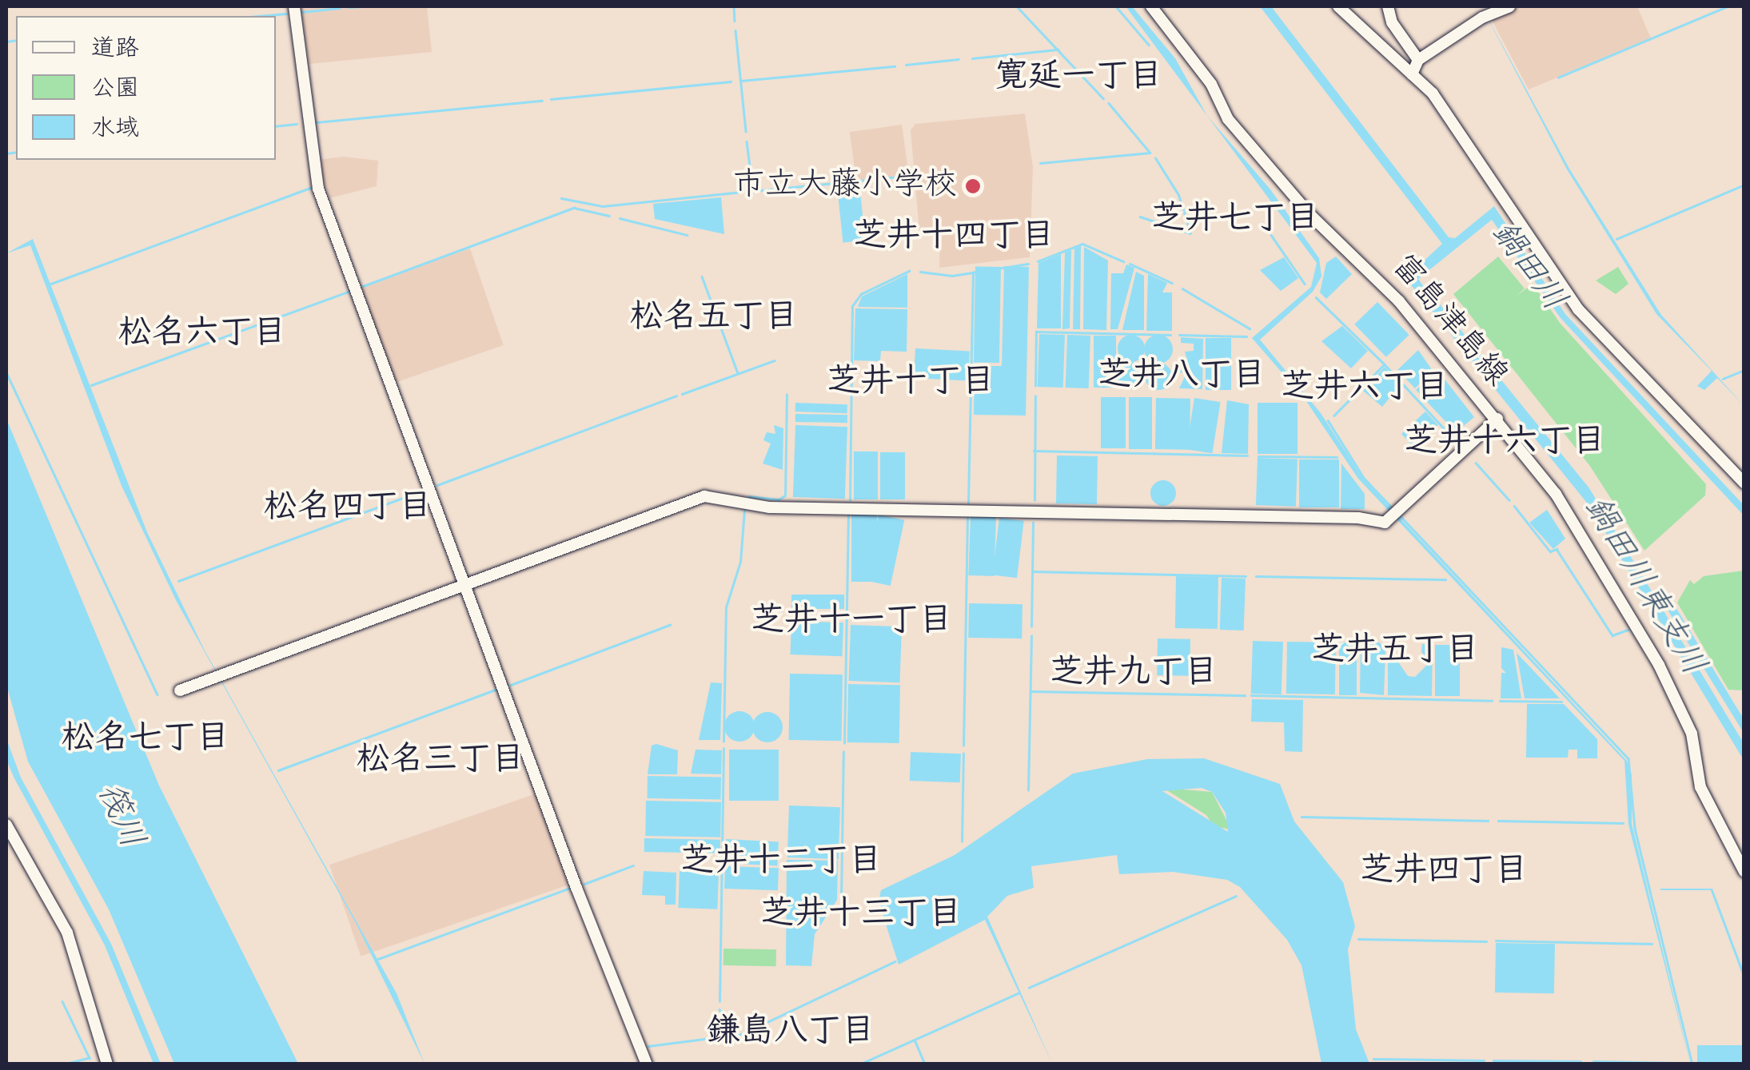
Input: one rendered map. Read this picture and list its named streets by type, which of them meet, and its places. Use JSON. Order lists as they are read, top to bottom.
{
  "streets": {
    "street": ["富島津島線"]
  },
  "districts": [
    "寛延一丁目",
    "芝井七丁目",
    "芝井十四丁目",
    "松名五丁目",
    "松名六丁目",
    "芝井八丁目",
    "芝井十丁目",
    "芝井六丁目",
    "芝井十六丁目",
    "松名四丁目",
    "芝井十一丁目",
    "芝井五丁目",
    "芝井九丁目",
    "松名七丁目",
    "松名三丁目",
    "芝井十二丁目",
    "芝井四丁目",
    "芝井十三丁目",
    "鎌島八丁目"
  ],
  "water": ["鍋田川", "鍋田川東支川", "筏川"],
  "places": ["市立大藤小学校"],
  "legend": ["道路", "公園", "水域"]
}
